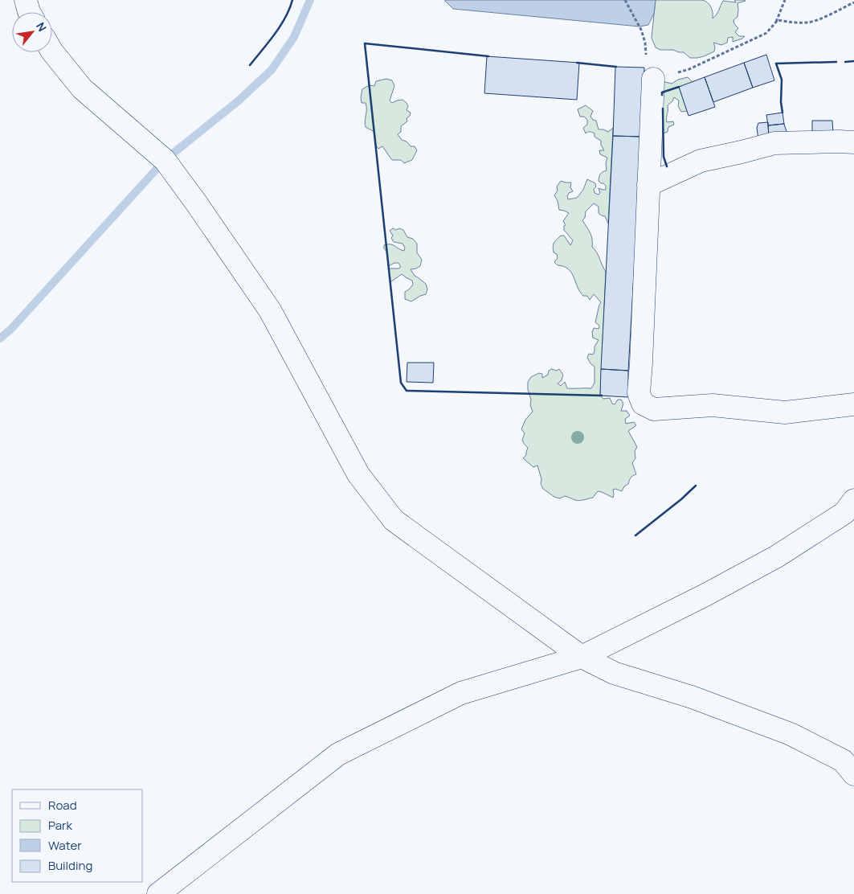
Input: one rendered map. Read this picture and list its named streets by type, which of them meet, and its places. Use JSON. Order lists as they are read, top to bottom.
{
  "legend": [
    "Road",
    "Park",
    "Water",
    "Building"
  ],
  "north": "top right"
}
